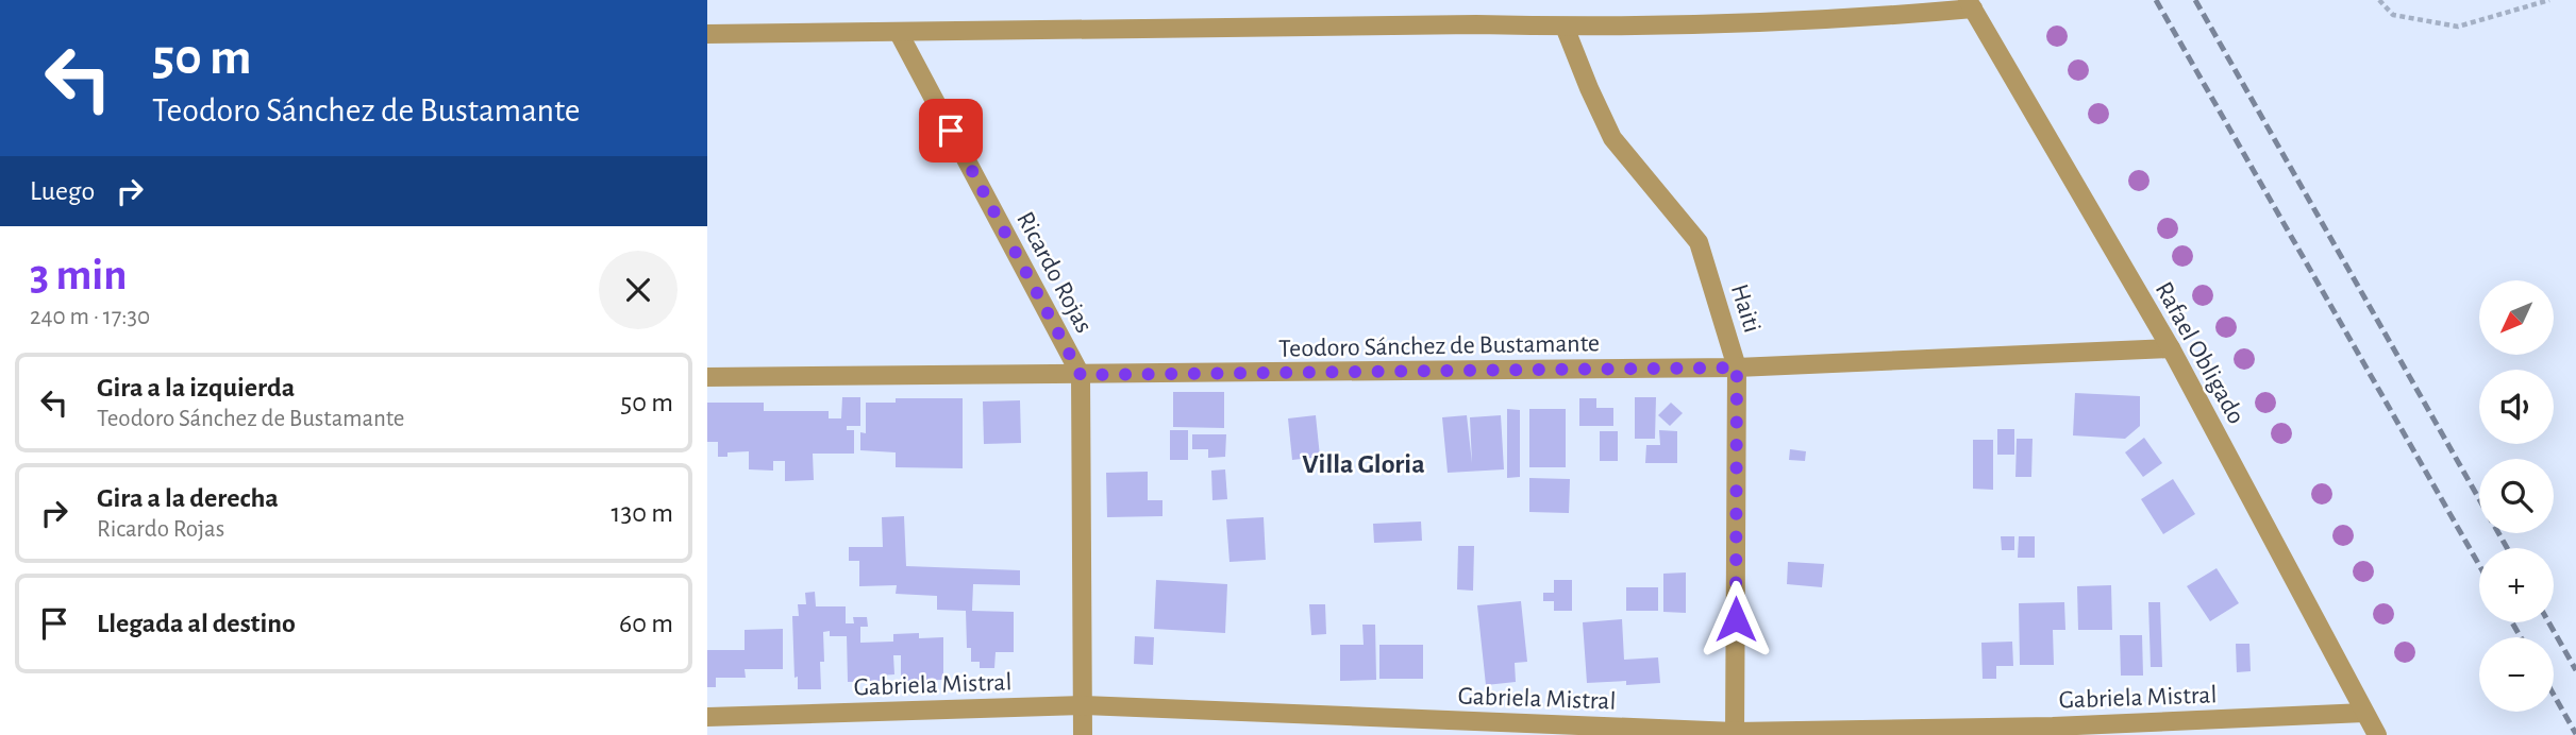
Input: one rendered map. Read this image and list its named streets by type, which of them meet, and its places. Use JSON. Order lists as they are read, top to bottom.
{
  "streets": {
    "street": [
      "Ricardo Rojas",
      "Haiti",
      "Teodoro Sánchez de Bustamante",
      "Rafael Obligado",
      "Gabriela Mistral"
    ]
  },
  "crossings": [
    ["Ricardo Rojas", "Teodoro Sánchez de Bustamante"],
    ["Ricardo Rojas", "Gabriela Mistral"],
    ["Haiti", "Teodoro Sánchez de Bustamante"],
    ["Haiti", "Gabriela Mistral"],
    ["Teodoro Sánchez de Bustamante", "Rafael Obligado"],
    ["Rafael Obligado", "Gabriela Mistral"]
  ],
  "districts": ["Villa Gloria"],
  "north": "bottom left",
  "page": {
    "turn": ["50 m", "Teodoro Sánchez de Bustamante"],
    "then": "Luego",
    "heading": ["3 min", "240 m · 17:30"],
    "map_buttons": ["+", "−"],
    "list": [
      {
        "name": "Gira a la izquierda",
        "note": "Teodoro Sánchez de Bustamante",
        "value": "50 m"
      },
      {
        "name": "Gira a la derecha",
        "note": "Ricardo Rojas",
        "value": "130 m"
      },
      {
        "name": "Llegada al destino",
        "value": "60 m"
      }
    ]
  }
}
